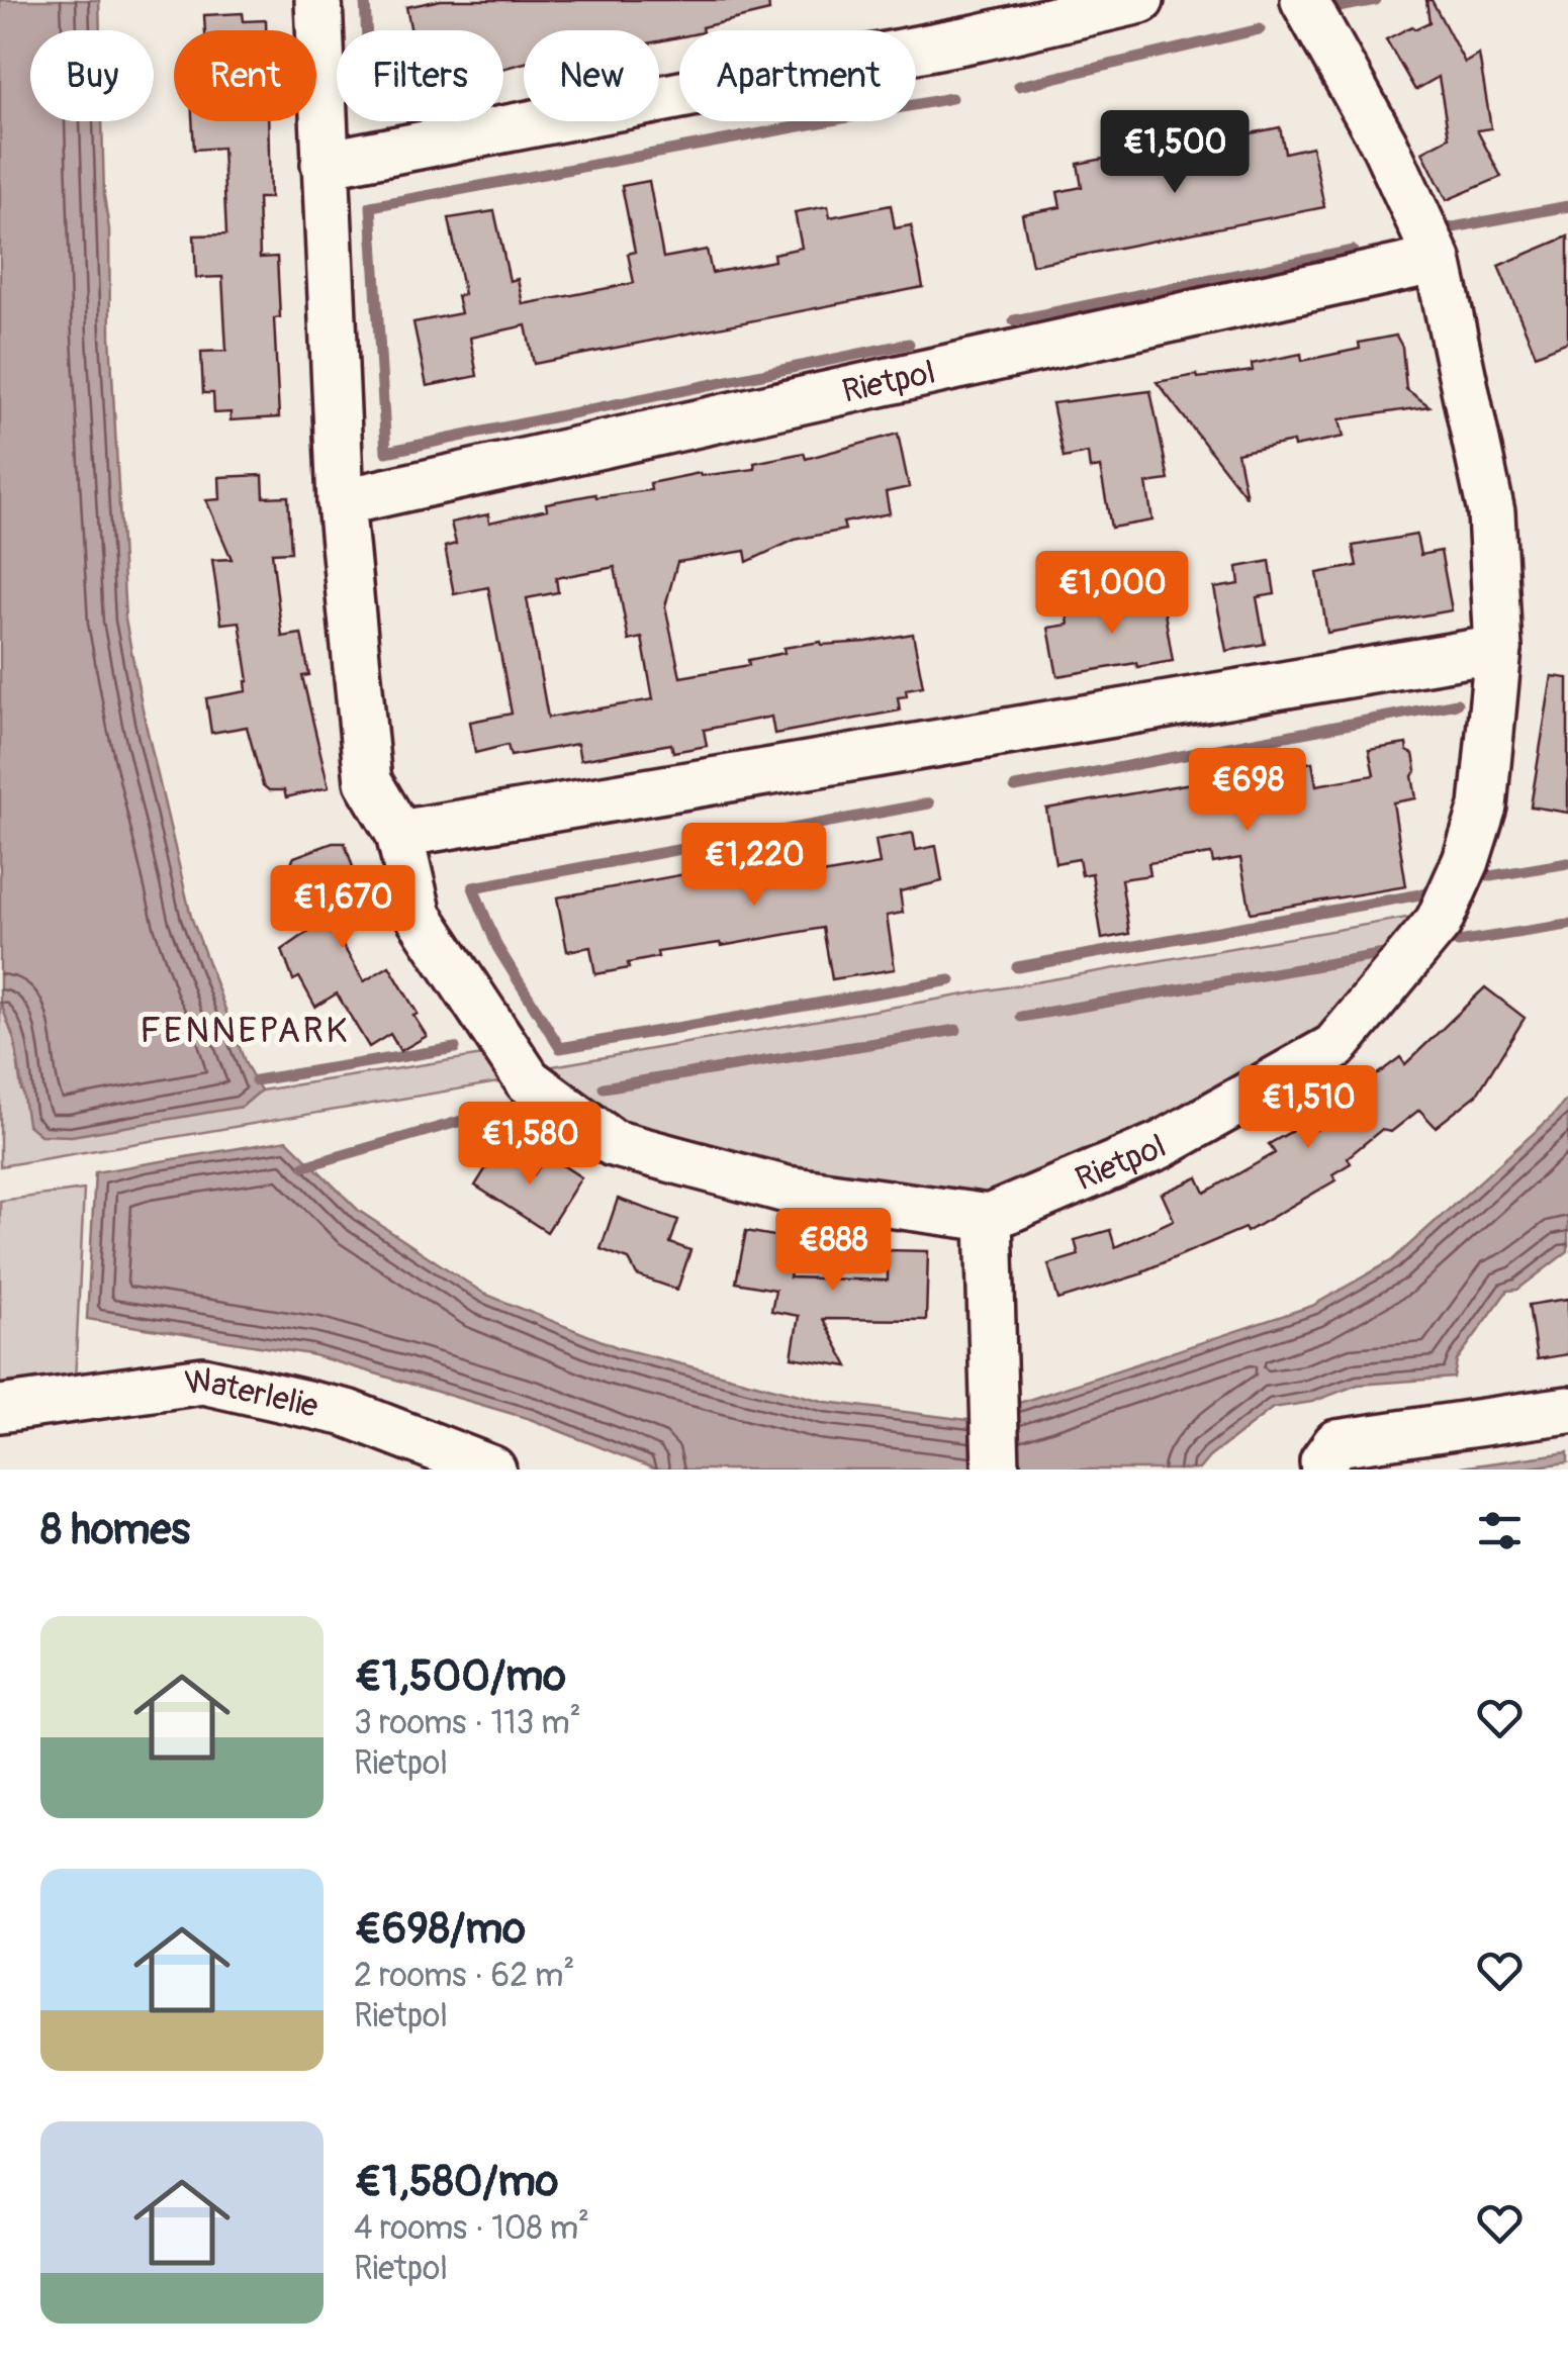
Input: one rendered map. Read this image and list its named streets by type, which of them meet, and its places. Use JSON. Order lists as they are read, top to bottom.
{
  "streets": {
    "street": ["Rietpol", "Waterlelie"]
  },
  "districts": ["FENNEPARK"],
  "page": {
    "chip": [
      "Buy",
      "Rent",
      "Filters",
      "New",
      "Apartment"
    ],
    "price": [
      "€1,500",
      "€1,000",
      "€698",
      "€1,220",
      "€1,670",
      "€1,510",
      "€1,580",
      "€888"
    ],
    "heading": "8 homes",
    "list": [
      {
        "name": "€1,500/mo",
        "note": "3 rooms · 113 m² · Rietpol"
      },
      {
        "name": "€698/mo",
        "note": "2 rooms · 62 m² · Rietpol"
      },
      {
        "name": "€1,580/mo",
        "note": "4 rooms · 108 m² · Rietpol"
      }
    ]
  }
}
